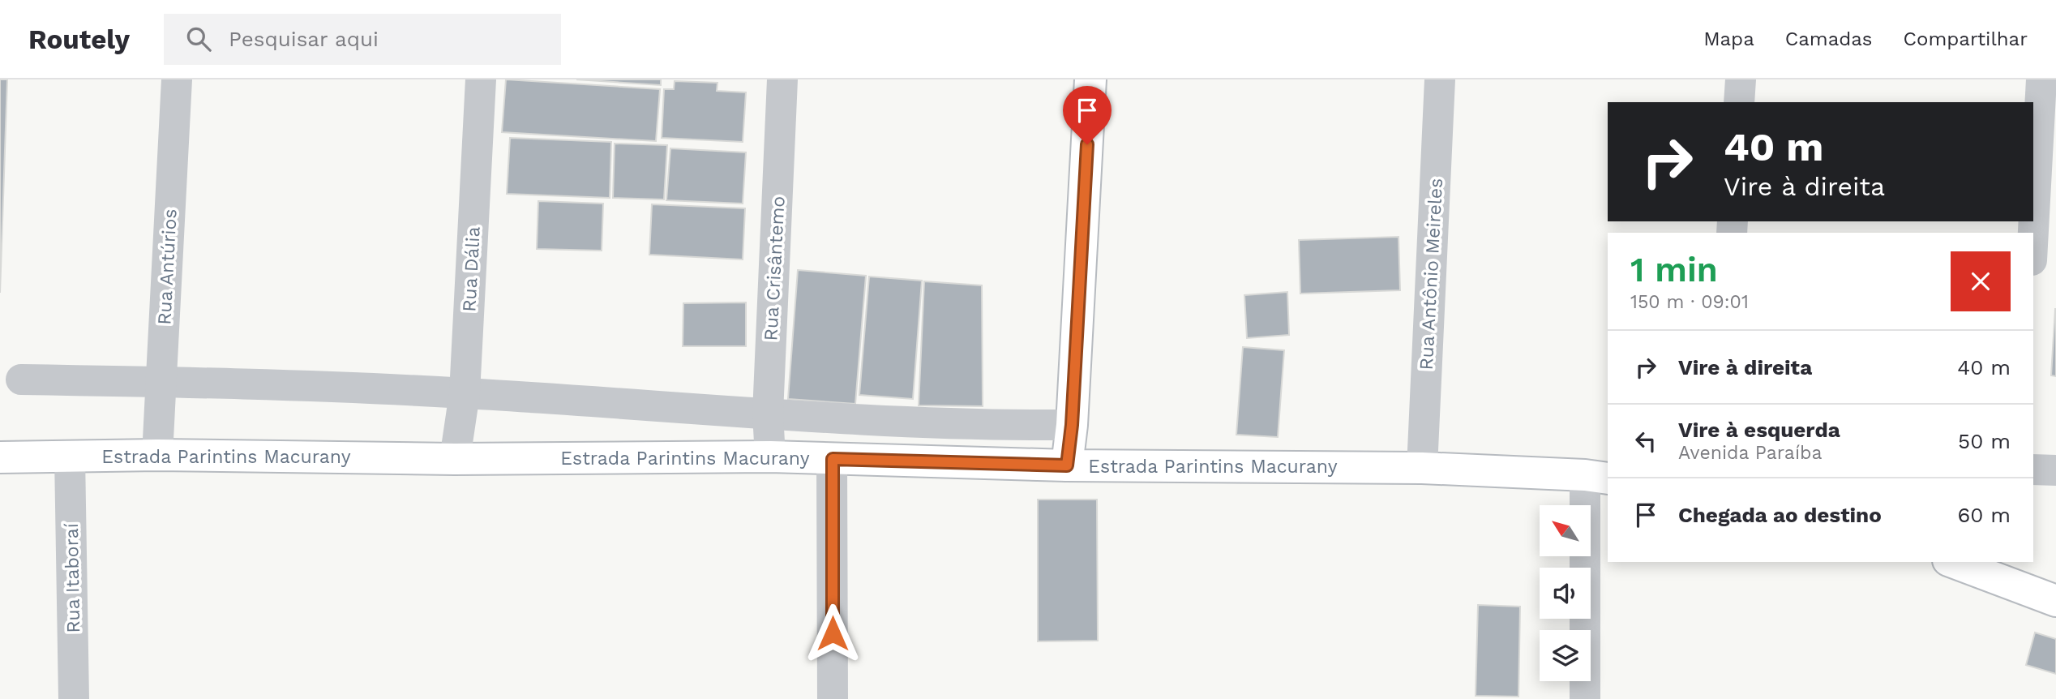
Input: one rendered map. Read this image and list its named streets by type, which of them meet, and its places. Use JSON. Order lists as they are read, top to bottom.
{
  "streets": {
    "street": [
      "Rua Antúrios",
      "Rua Crisântemo",
      "Rua Dália",
      "Rua Antônio Meireles",
      "Estrada Parintins Macurany",
      "Rua Itaboraí"
    ]
  },
  "crossings": [
    ["Rua Antúrios", "Estrada Parintins Macurany"],
    ["Rua Crisântemo", "Estrada Parintins Macurany"],
    ["Rua Dália", "Estrada Parintins Macurany"],
    ["Rua Antônio Meireles", "Estrada Parintins Macurany"],
    ["Estrada Parintins Macurany", "Rua Itaboraí"]
  ],
  "north": "top left",
  "page": {
    "header": "Routely",
    "search": "Pesquisar aqui",
    "nav": ["Mapa", "Camadas", "Compartilhar"],
    "turn": ["40 m", "Vire à direita"],
    "heading": ["1 min", "150 m · 09:01"],
    "list": [
      {
        "name": "Vire à direita",
        "value": "40 m"
      },
      {
        "name": "Vire à esquerda",
        "note": "Avenida Paraíba",
        "value": "50 m"
      },
      {
        "name": "Chegada ao destino",
        "value": "60 m"
      }
    ]
  }
}
